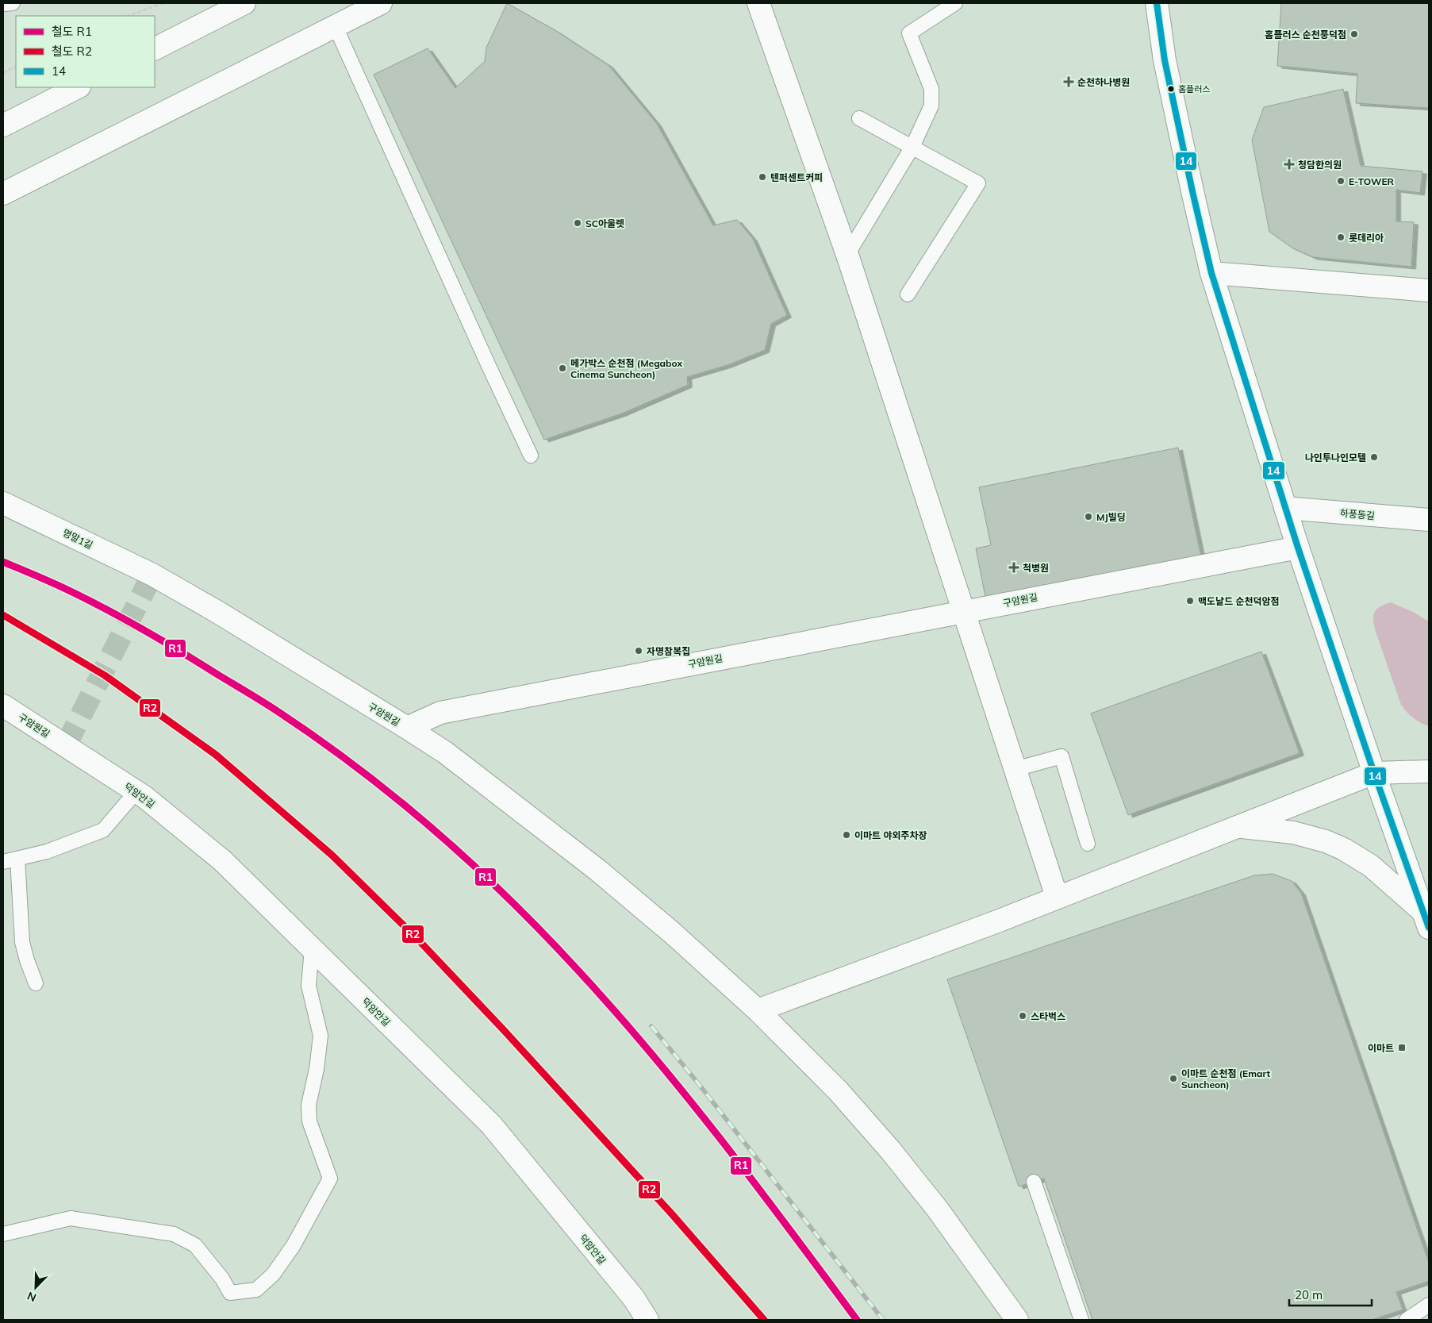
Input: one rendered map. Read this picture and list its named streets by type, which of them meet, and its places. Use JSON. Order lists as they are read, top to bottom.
{
  "streets": {
    "street": [
      "하풍동길",
      "명말1길",
      "구암원길",
      "덕암안길"
    ]
  },
  "crossings": [
    ["명말1길", "구암원길"],
    ["구암원길", "덕암안길"]
  ],
  "places": {
    "other": [
      "홈플러스 순천풍덕점",
      "홈플러스",
      "텐퍼센트커피",
      "E-TOWER",
      "SC아울렛",
      "롯데리아",
      "메가박스 순천점 (Megabox Cinema Suncheon)",
      "나인투나인모텔",
      "MJ빌딩",
      "맥도날드 순천덕암점",
      "자명참복집",
      "이마트 야외주차장",
      "스타벅스",
      "이마트 순천점 (Emart Suncheon)"
    ],
    "health": ["순천하나병원", "청담한의원", "척병원"],
    "transit": ["이마트"]
  },
  "lines": ["transit line 14", "rail line R1", "rail line R2"],
  "legend": ["철도 R1", "철도 R2", "14"],
  "scale_bar": "20 m",
  "north": "bottom left"
}
